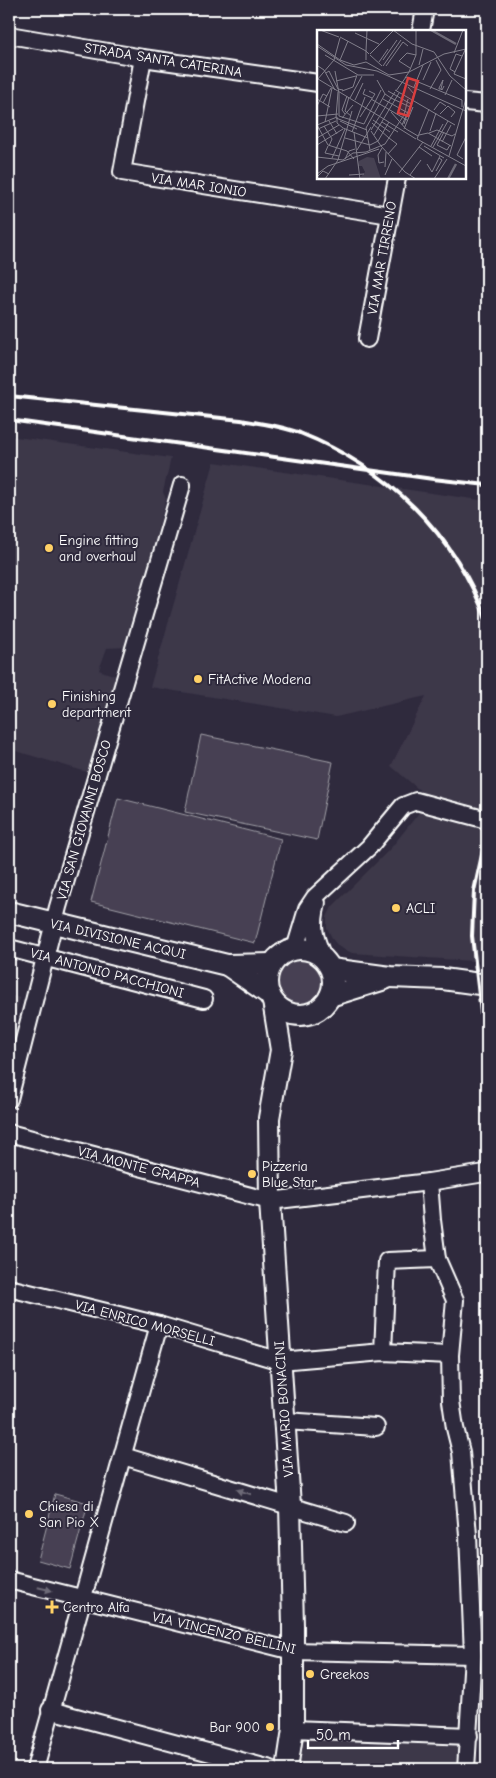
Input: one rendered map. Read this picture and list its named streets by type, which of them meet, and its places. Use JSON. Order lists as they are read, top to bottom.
{
  "streets": {
    "main road": ["VIA DIVISIONE ACQUI", "VIA MARIO BONACINI"],
    "street": [
      "STRADA SANTA CATERINA",
      "VIA MAR IONIO",
      "VIA MAR TIRRENO",
      "VIA SAN GIOVANNI BOSCO",
      "VIA ANTONIO PACCHIONI",
      "VIA MONTE GRAPPA",
      "VIA ENRICO MORSELLI",
      "VIA VINCENZO BELLINI"
    ]
  },
  "crossings": [
    ["STRADA SANTA CATERINA", "VIA MAR IONIO"],
    ["VIA MAR IONIO", "VIA MAR TIRRENO"],
    ["VIA SAN GIOVANNI BOSCO", "VIA DIVISIONE ACQUI"],
    ["VIA SAN GIOVANNI BOSCO", "VIA ANTONIO PACCHIONI"],
    ["VIA DIVISIONE ACQUI", "VIA MARIO BONACINI"],
    ["VIA MONTE GRAPPA", "VIA MARIO BONACINI"],
    ["VIA ENRICO MORSELLI", "VIA MARIO BONACINI"],
    ["VIA MARIO BONACINI", "VIA VINCENZO BELLINI"]
  ],
  "places": {
    "other": [
      "Engine fitting and overhaul",
      "FitActive Modena",
      "Finishing department",
      "ACLI",
      "Pizzeria Blue Star",
      "Chiesa di San Pio X",
      "Greekos",
      "Bar 900"
    ],
    "health": ["Centro Alfa"]
  },
  "scale_bar": "50 m"
}
